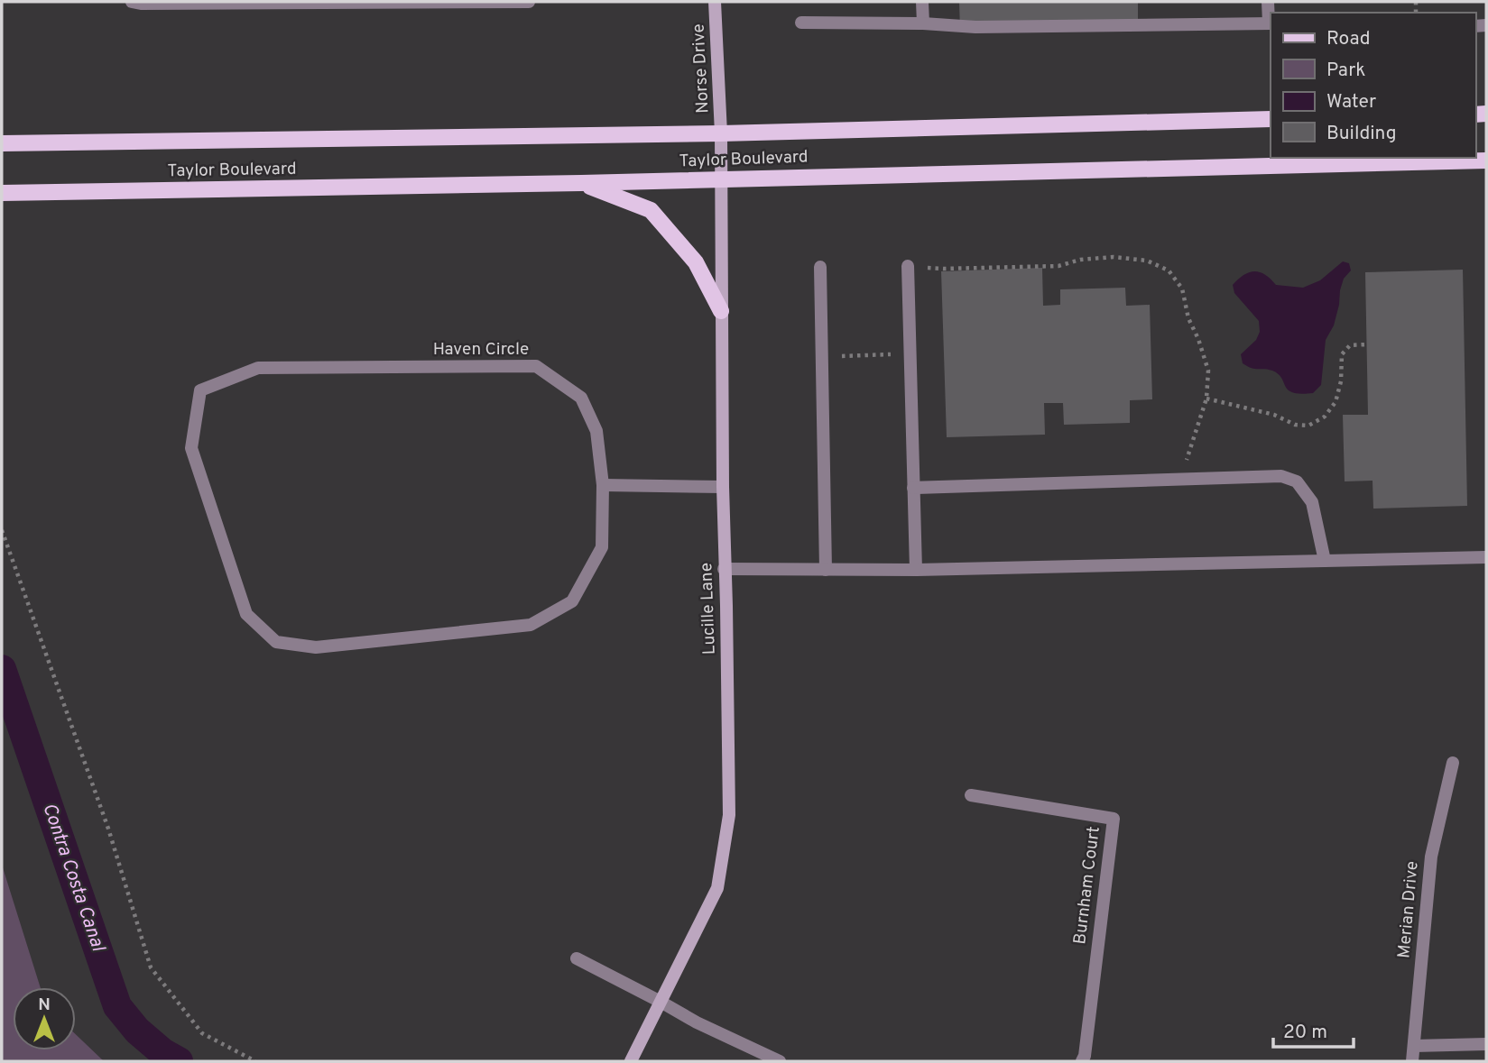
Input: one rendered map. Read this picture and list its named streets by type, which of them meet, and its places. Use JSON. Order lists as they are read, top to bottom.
{
  "streets": {
    "main road": ["Taylor Boulevard"],
    "street": [
      "Norse Drive",
      "Haven Circle",
      "Lucille Lane",
      "Burnham Court",
      "Merian Drive"
    ]
  },
  "crossings": [
    ["Norse Drive", "Taylor Boulevard"],
    ["Norse Drive", "Lucille Lane"],
    ["Taylor Boulevard", "Lucille Lane"]
  ],
  "water": ["Contra Costa Canal"],
  "legend": [
    "Road",
    "Park",
    "Water",
    "Building"
  ],
  "scale_bar": "20 m",
  "north": "top"
}
